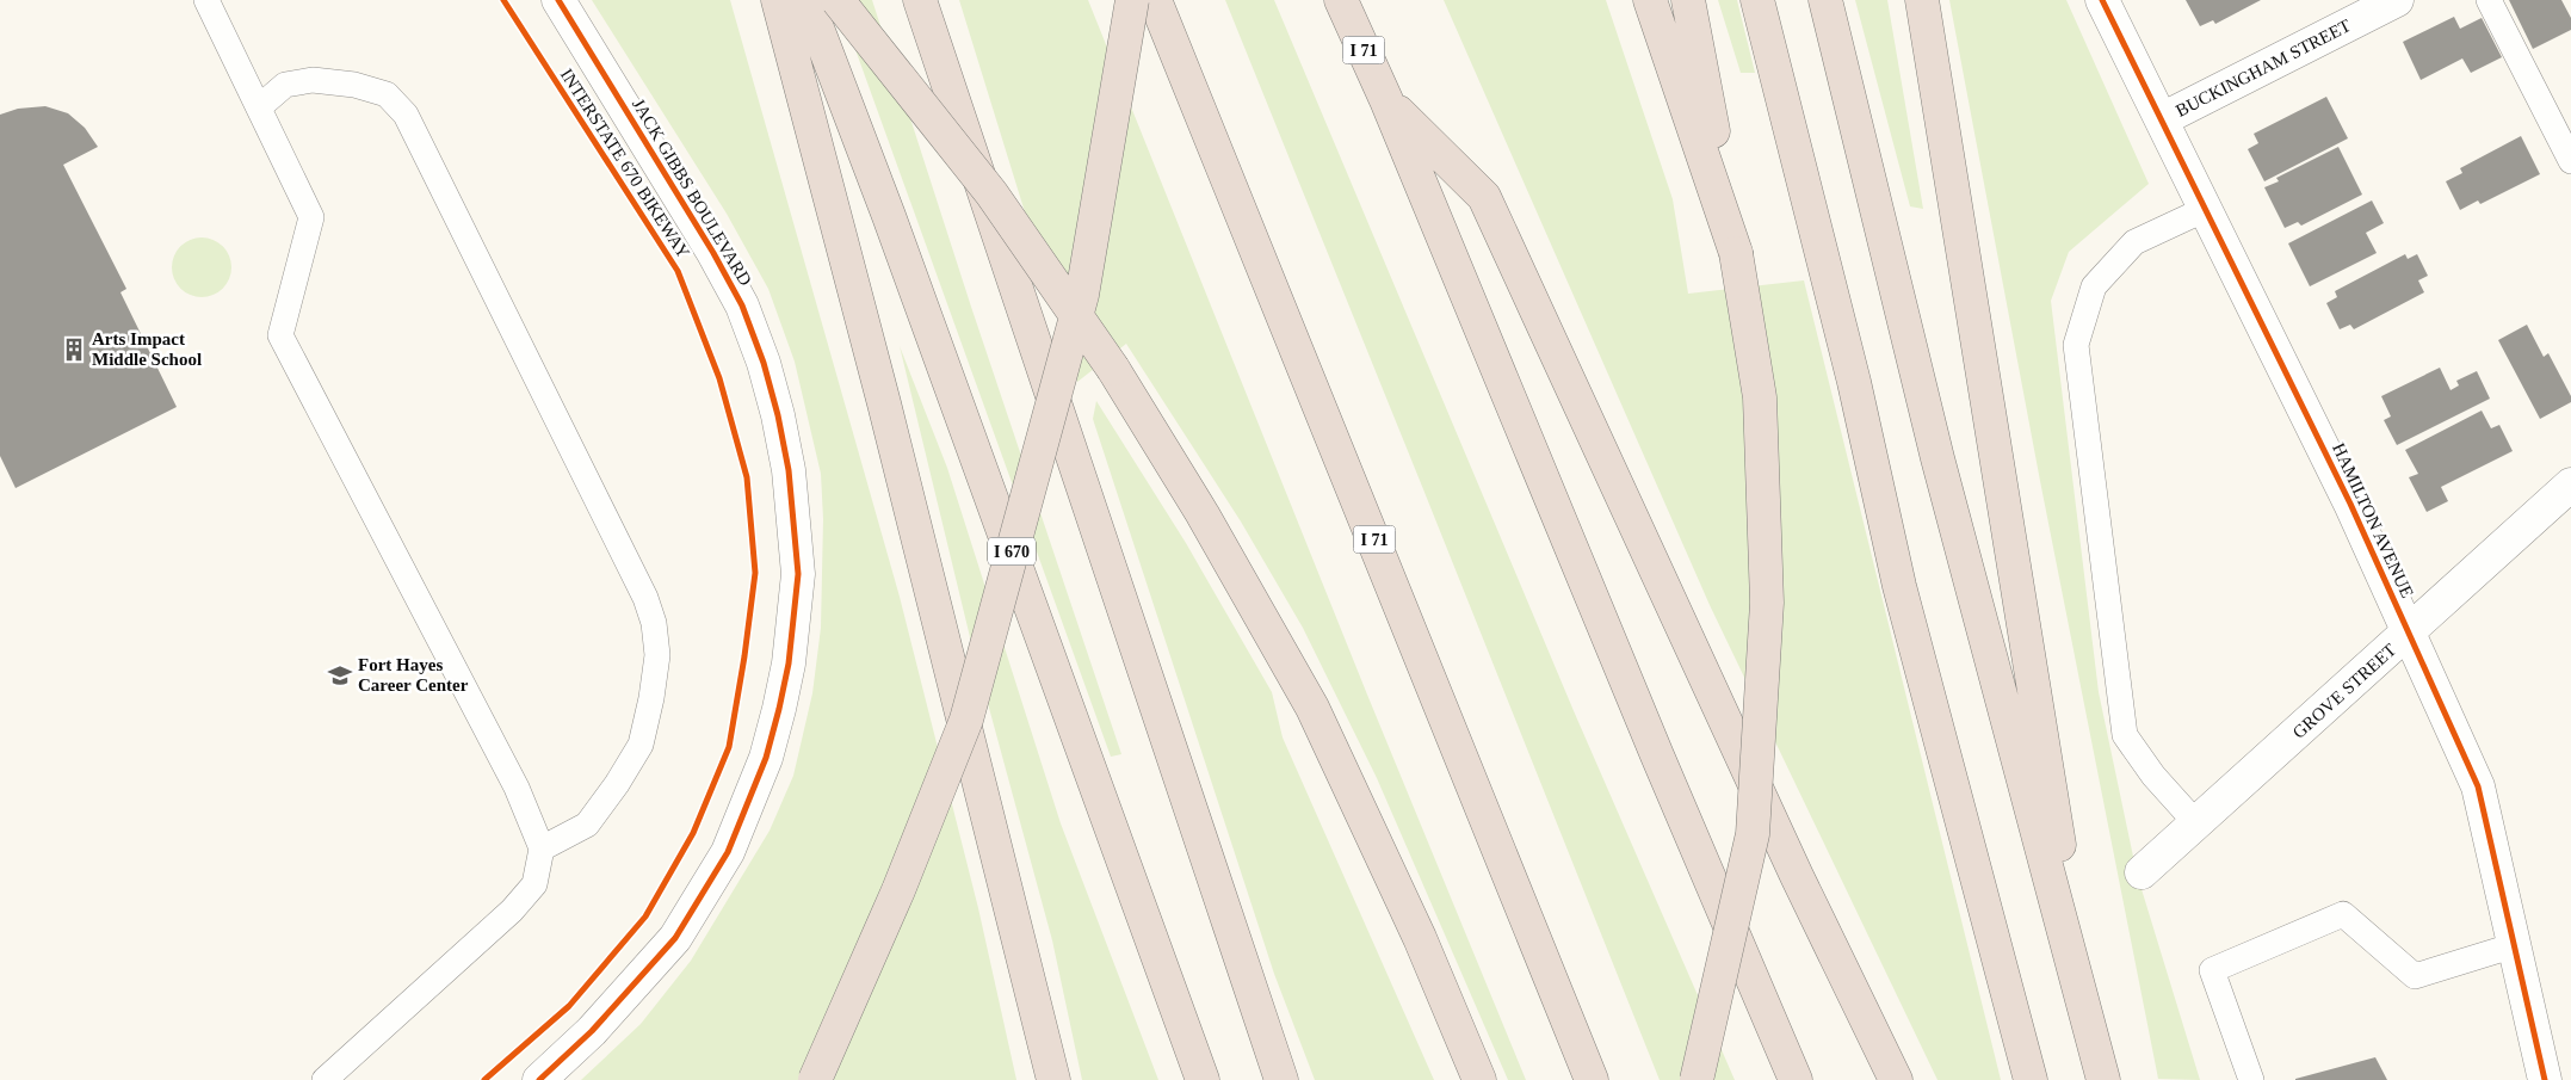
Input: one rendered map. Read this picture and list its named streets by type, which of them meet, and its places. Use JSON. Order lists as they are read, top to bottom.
{
  "streets": {
    "highway": ["I 71", "I 670"],
    "street": [
      "BUCKINGHAM STREET",
      "JACK GIBBS BOULEVARD",
      "HAMILTON AVENUE",
      "GROVE STREET"
    ],
    "cycle path": ["INTERSTATE 670 BIKEWAY"]
  },
  "crossings": [
    ["BUCKINGHAM STREET", "HAMILTON AVENUE"],
    ["HAMILTON AVENUE", "GROVE STREET"]
  ],
  "places": {
    "building": ["Arts Impact Middle School"],
    "school or university": ["Fort Hayes Career Center"]
  }
}
